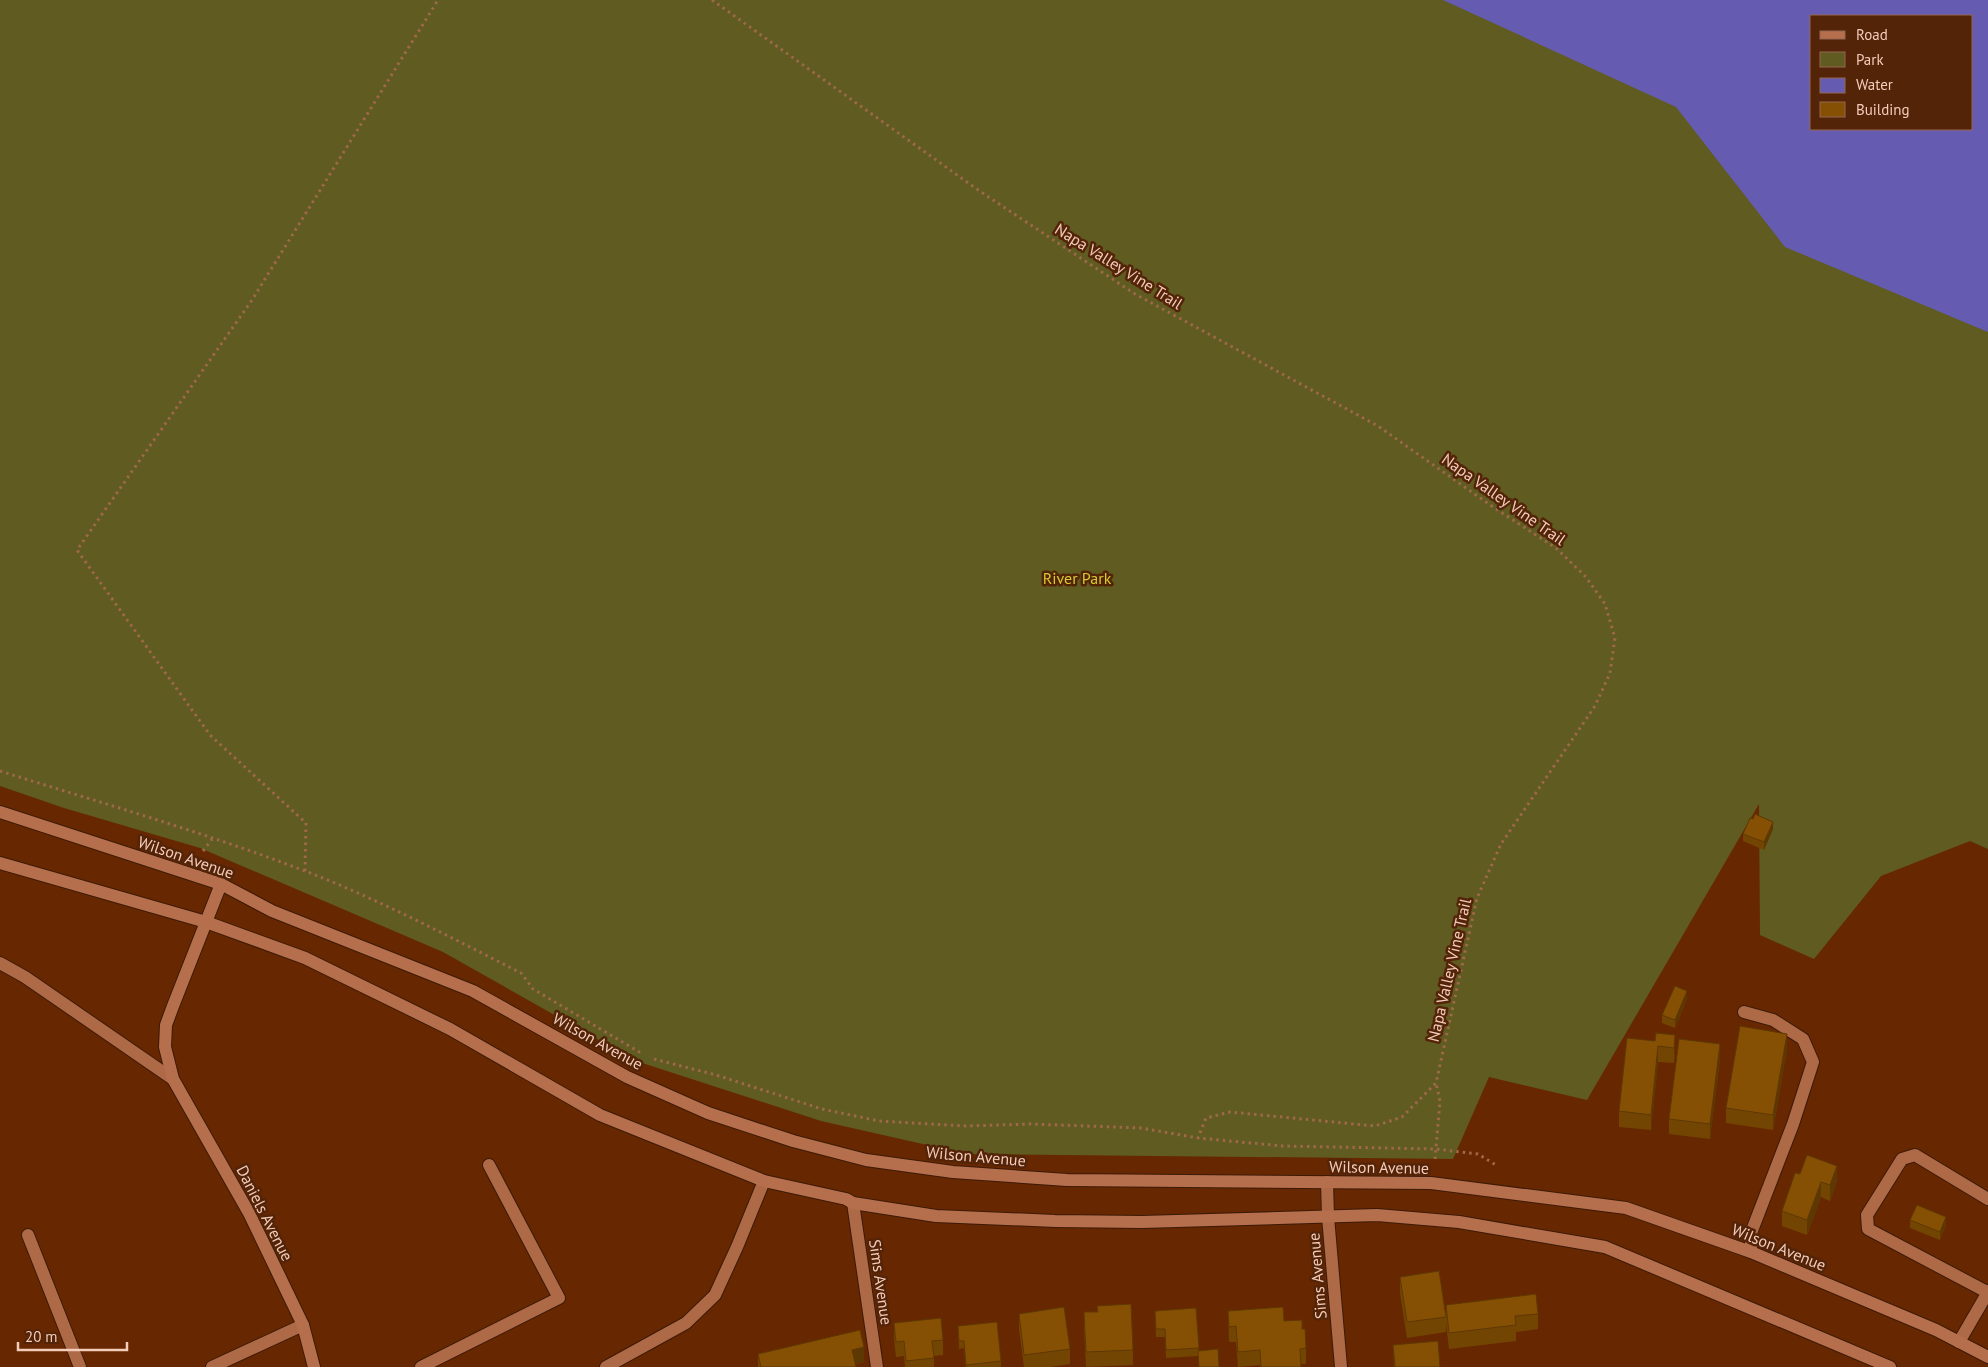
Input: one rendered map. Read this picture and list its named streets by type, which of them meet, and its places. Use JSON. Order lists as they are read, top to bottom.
{
  "streets": {
    "main road": ["Wilson Avenue", "Daniels Avenue"],
    "street": ["Sims Avenue"],
    "path": ["Napa Valley Vine Trail"]
  },
  "crossings": [
    ["Wilson Avenue", "Daniels Avenue"],
    ["Wilson Avenue", "Sims Avenue"]
  ],
  "parks": ["River Park"],
  "legend": [
    "Road",
    "Park",
    "Water",
    "Building"
  ],
  "scale_bar": "20 m"
}
